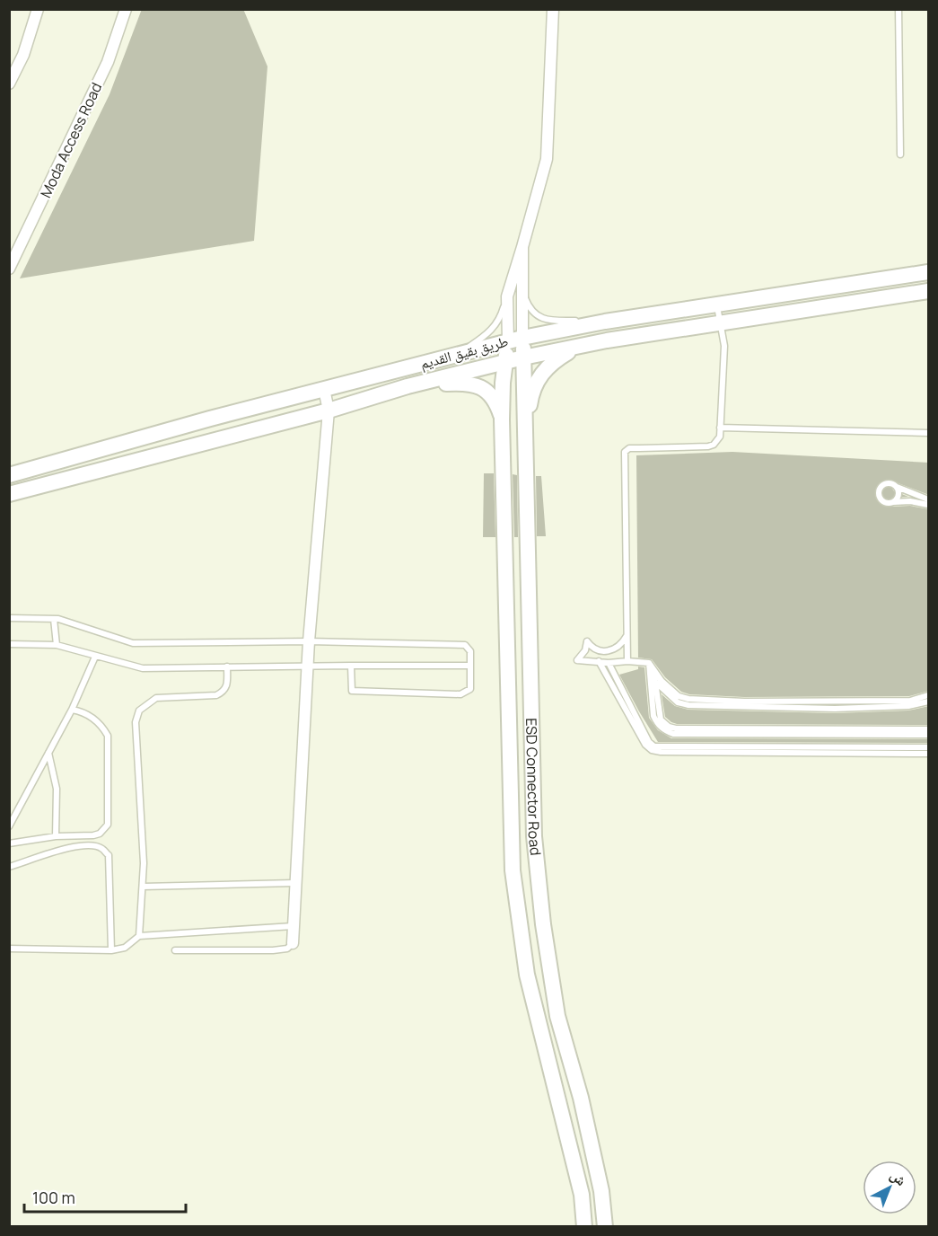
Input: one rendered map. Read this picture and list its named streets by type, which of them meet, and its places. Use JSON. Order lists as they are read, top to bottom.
{
  "streets": {
    "main road": ["طريق بقيق القديم", "ESD Connector Road"],
    "street": ["Moda Access Road"]
  },
  "crossings": [
    ["طريق بقيق القديم", "ESD Connector Road"]
  ],
  "scale_bar": "100 m",
  "north": "top right"
}
